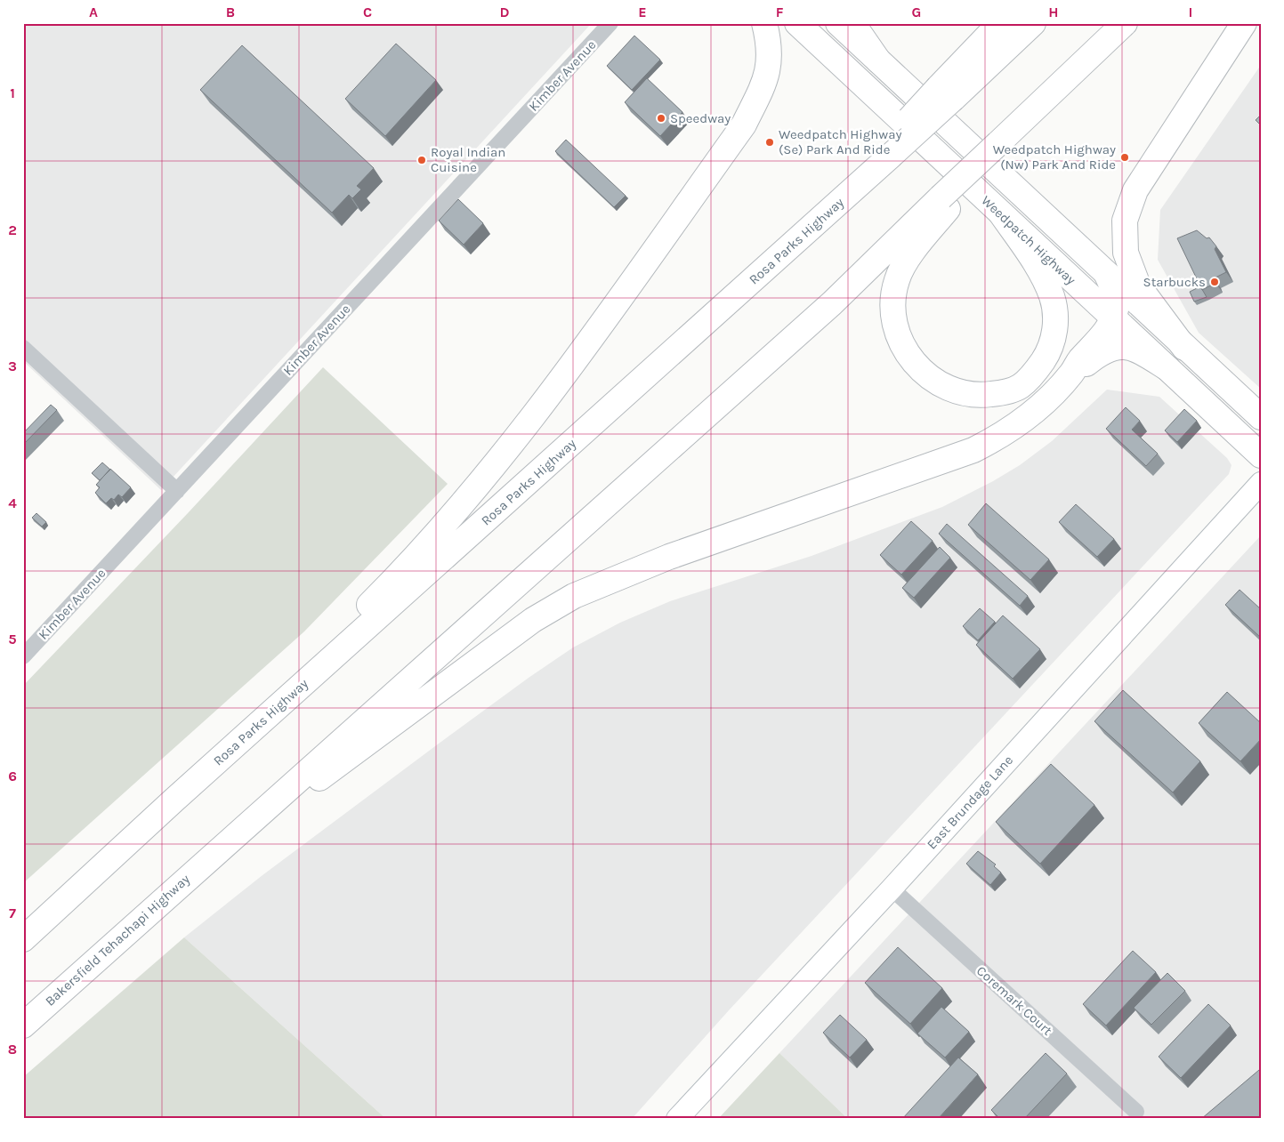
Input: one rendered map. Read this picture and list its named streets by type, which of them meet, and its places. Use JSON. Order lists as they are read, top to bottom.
{
  "streets": {
    "main road": [
      "Weedpatch Highway",
      "Rosa Parks Highway",
      "East Brundage Lane",
      "Bakersfield Tehachapi Highway"
    ],
    "street": ["Kimber Avenue", "Coremark Court"]
  },
  "crossings": [
    ["East Brundage Lane", "Coremark Court"]
  ],
  "places": [
    "Speedway",
    "Weedpatch Highway (Se) Park And Ride",
    "Weedpatch Highway (Nw) Park And Ride",
    "Royal Indian Cuisine",
    "Starbucks"
  ],
  "grid": {
    "columns": [
      "A",
      "B",
      "C",
      "D",
      "E",
      "F",
      "G",
      "H",
      "I"
    ],
    "rows": [
      "1",
      "2",
      "3",
      "4",
      "5",
      "6",
      "7",
      "8"
    ]
  }
}
